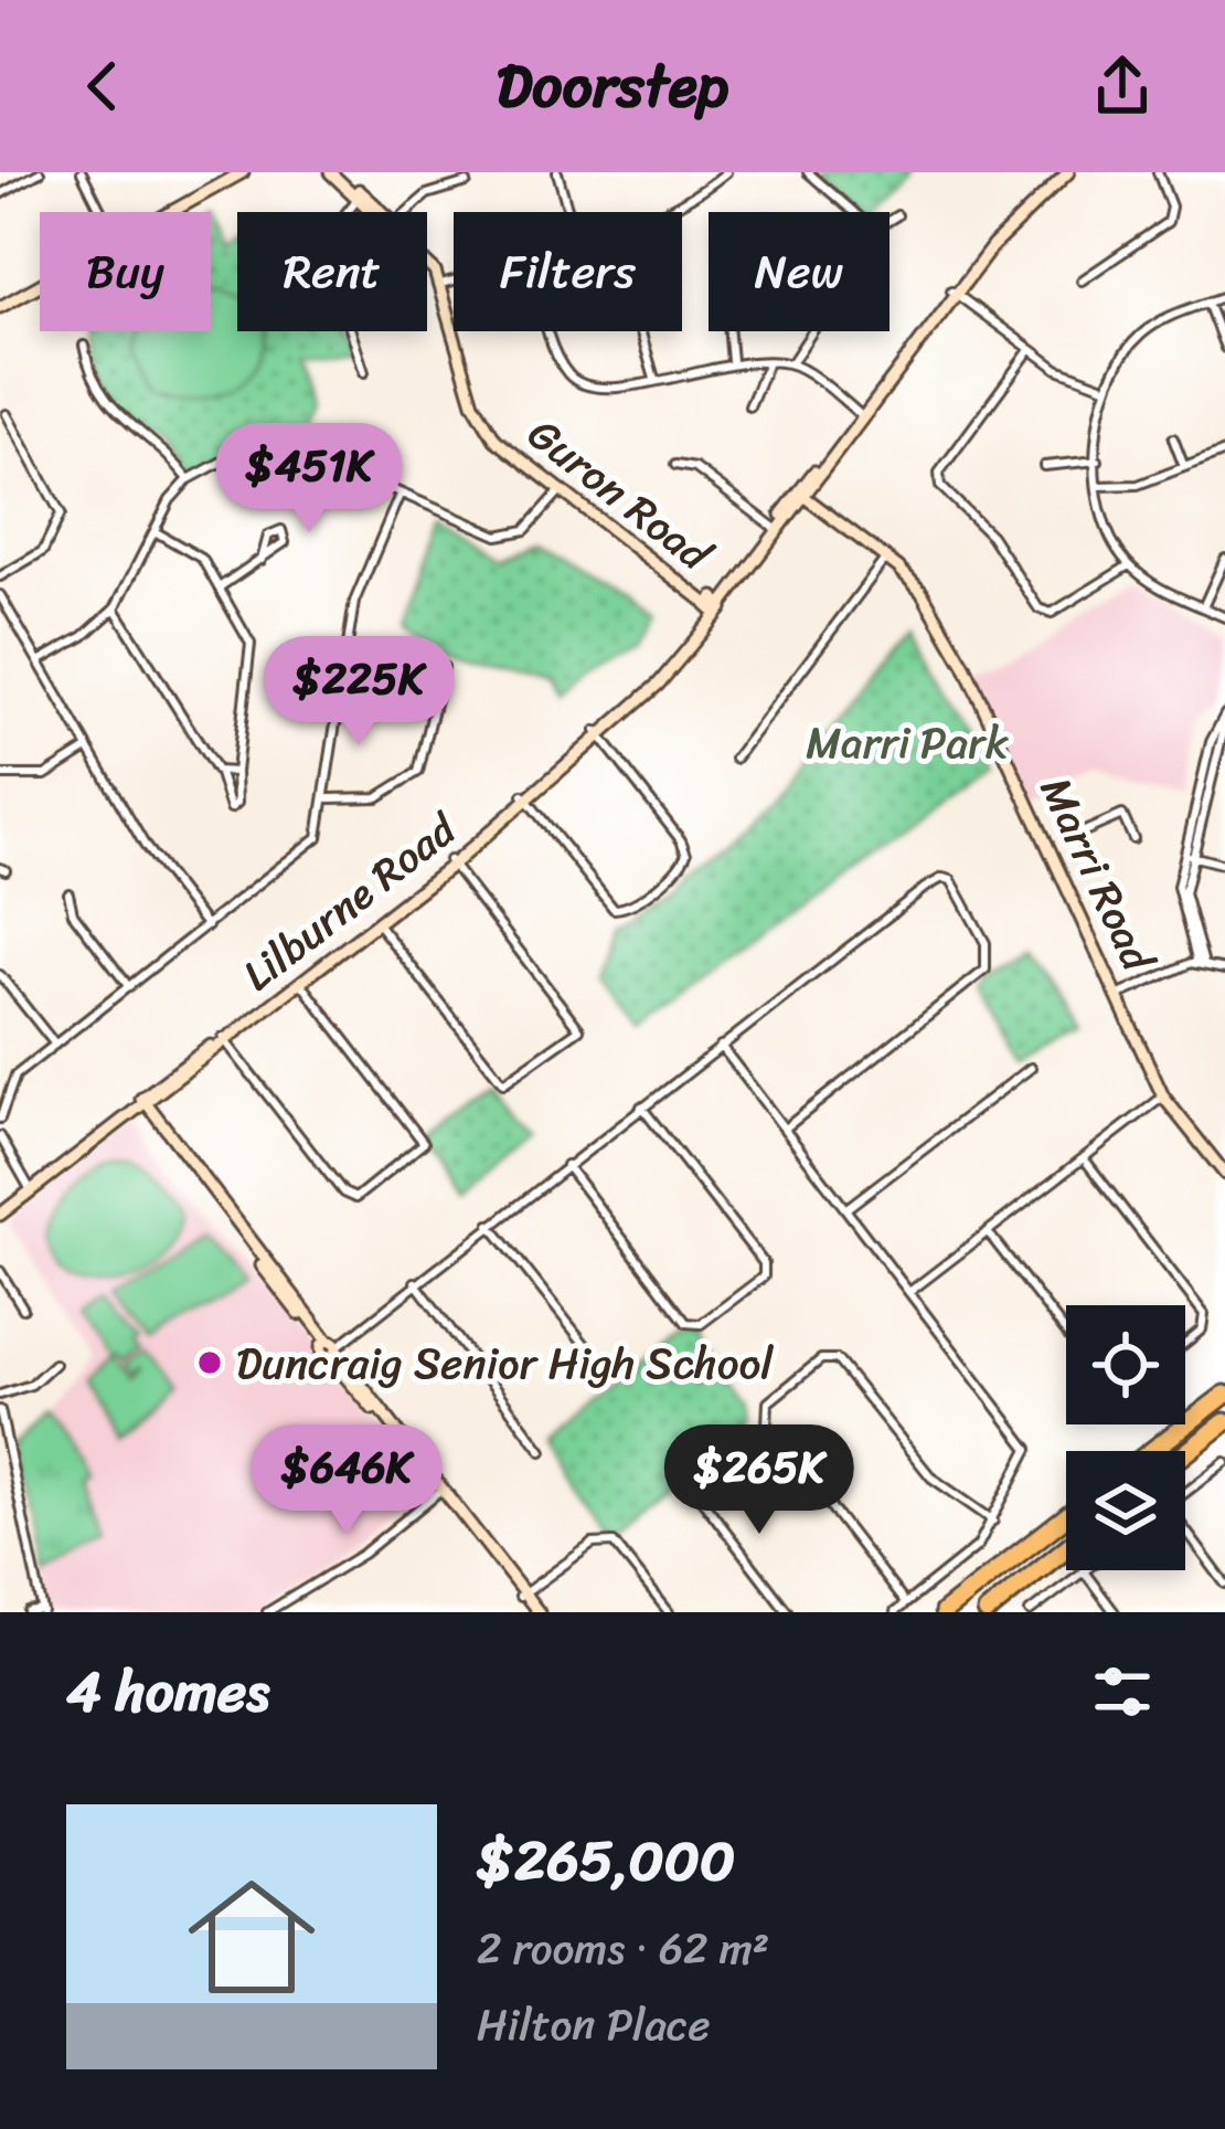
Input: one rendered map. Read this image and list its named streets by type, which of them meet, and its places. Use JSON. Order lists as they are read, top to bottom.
{
  "streets": {
    "street": ["Guron Road", "Marri Road", "Lilburne Road"]
  },
  "crossings": [
    ["Guron Road", "Lilburne Road"],
    ["Marri Road", "Lilburne Road"]
  ],
  "parks": ["Marri Park"],
  "places": ["Duncraig Senior High School"],
  "page": {
    "header": "Doorstep",
    "chip": [
      "Buy",
      "Rent",
      "Filters",
      "New"
    ],
    "price": [
      "$451K",
      "$225K",
      "$646K",
      "$265K"
    ],
    "heading": "4 homes",
    "list": [
      {
        "name": "$265,000",
        "note": "2 rooms · 62 m² · Hilton Place"
      }
    ]
  }
}
